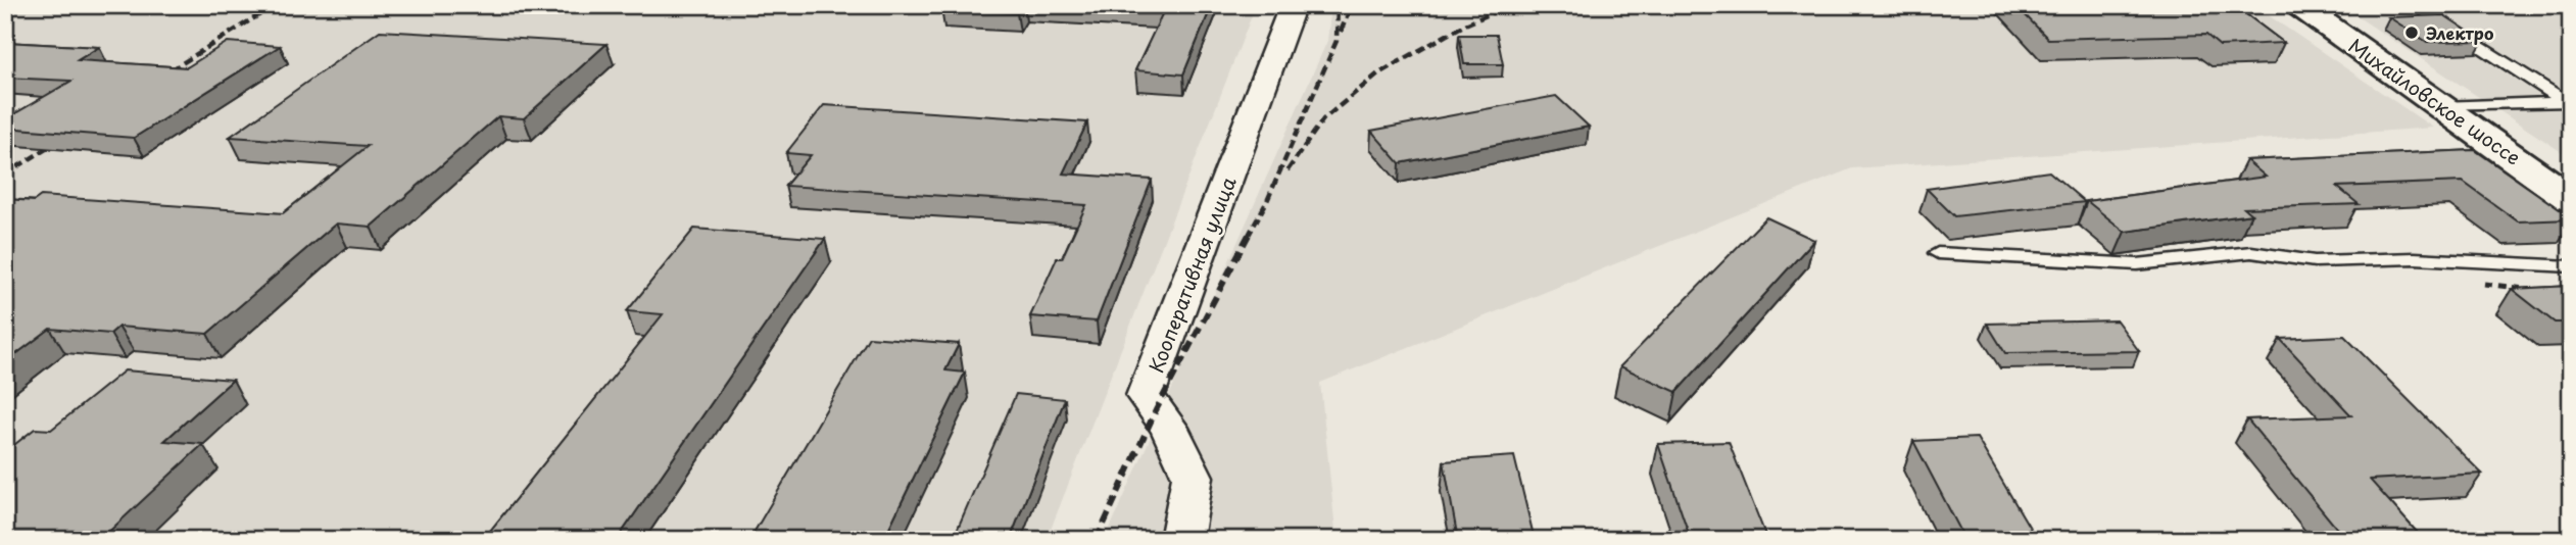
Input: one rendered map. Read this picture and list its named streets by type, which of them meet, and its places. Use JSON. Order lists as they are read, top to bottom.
{
  "streets": {
    "main road": ["Михайловское шоссе"],
    "street": ["Кооперативная улица"]
  },
  "places": ["Электро"]
}
